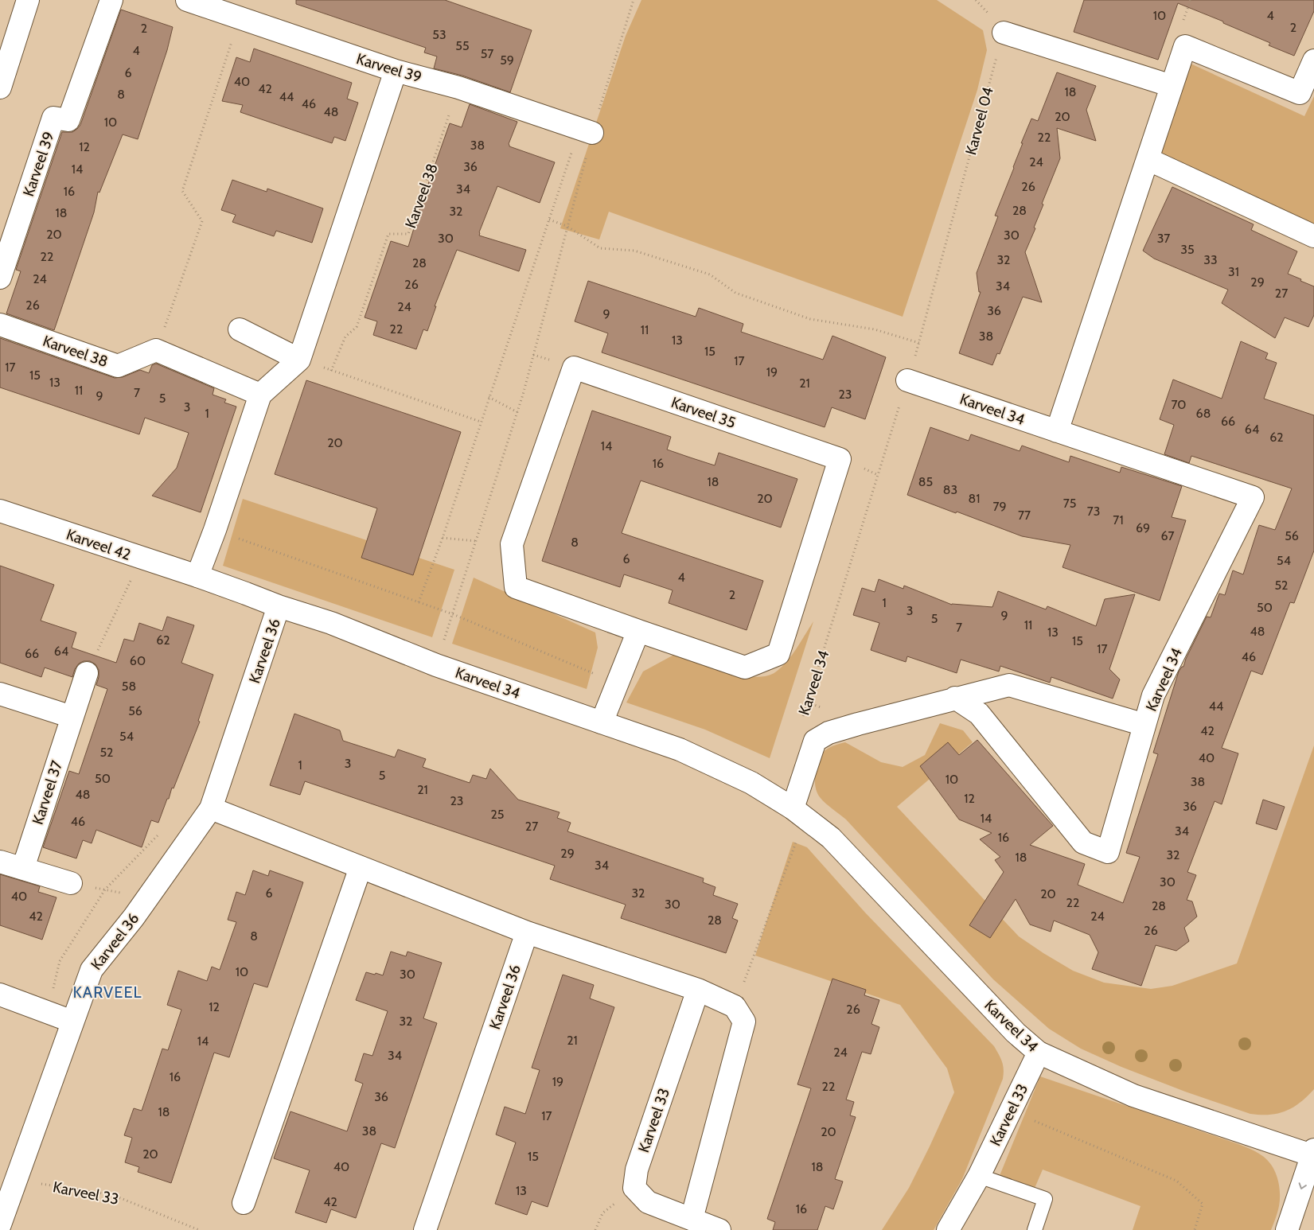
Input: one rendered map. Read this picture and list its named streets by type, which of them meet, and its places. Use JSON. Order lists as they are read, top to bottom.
{
  "streets": {
    "street": [
      "Karveel 39",
      "Karveel 38",
      "Karveel 34",
      "Karveel 35",
      "Karveel 42",
      "Karveel 36",
      "Karveel 37",
      "Karveel 33"
    ],
    "path": ["Karveel 04"]
  },
  "crossings": [
    ["Karveel 39", "Karveel 38"],
    ["Karveel 04", "Karveel 34"],
    ["Karveel 34", "Karveel 42"],
    ["Karveel 34", "Karveel 36"],
    ["Karveel 34", "Karveel 33"],
    ["Karveel 36", "Karveel 33"]
  ],
  "districts": ["KARVEEL"],
  "house_numbers": [
    "10",
    "4",
    "2",
    "2",
    "53",
    "55",
    "4",
    "57",
    "59",
    "6",
    "40",
    "42",
    "18",
    "8",
    "44",
    "46",
    "48",
    "20",
    "10",
    "22",
    "38",
    "12",
    "24",
    "36",
    "14",
    "26",
    "34",
    "16",
    "28",
    "32",
    "18",
    "20",
    "30",
    "30",
    "37",
    "35",
    "22",
    "32",
    "33",
    "28",
    "31",
    "24",
    "29",
    "26",
    "34",
    "27",
    "26",
    "24",
    "36",
    "9",
    "22",
    "11",
    "38",
    "13",
    "15",
    "17",
    "17",
    "19",
    "15",
    "13",
    "21",
    "11",
    "7",
    "23",
    "9",
    "5",
    "70",
    "3",
    "1",
    "68",
    "66",
    "64",
    "62",
    "20",
    "14",
    "16",
    "18",
    "85",
    "83",
    "20",
    "81",
    "75",
    "79",
    "73",
    "77",
    "71",
    "69",
    "67",
    "56",
    "8",
    "6",
    "54",
    "4",
    "52",
    "2",
    "1",
    "50",
    "3",
    "9",
    "5",
    "11",
    "7",
    "48",
    "13",
    "62",
    "15",
    "17",
    "64",
    "66",
    "46",
    "60",
    "58",
    "44",
    "56",
    "42",
    "54",
    "52",
    "40",
    "3",
    "1",
    "5",
    "50",
    "10",
    "38",
    "21",
    "48",
    "12",
    "23",
    "36",
    "25",
    "14",
    "46",
    "27",
    "34",
    "16",
    "29",
    "32",
    "18",
    "34",
    "30",
    "6",
    "32",
    "20",
    "40",
    "22",
    "30",
    "28",
    "42",
    "24",
    "28",
    "26",
    "8",
    "10",
    "30",
    "12",
    "26",
    "32",
    "21",
    "14",
    "24",
    "34",
    "16",
    "19",
    "22",
    "36",
    "18",
    "17",
    "38",
    "20",
    "20",
    "15",
    "40",
    "18",
    "13",
    "42",
    "16"
  ]
}
